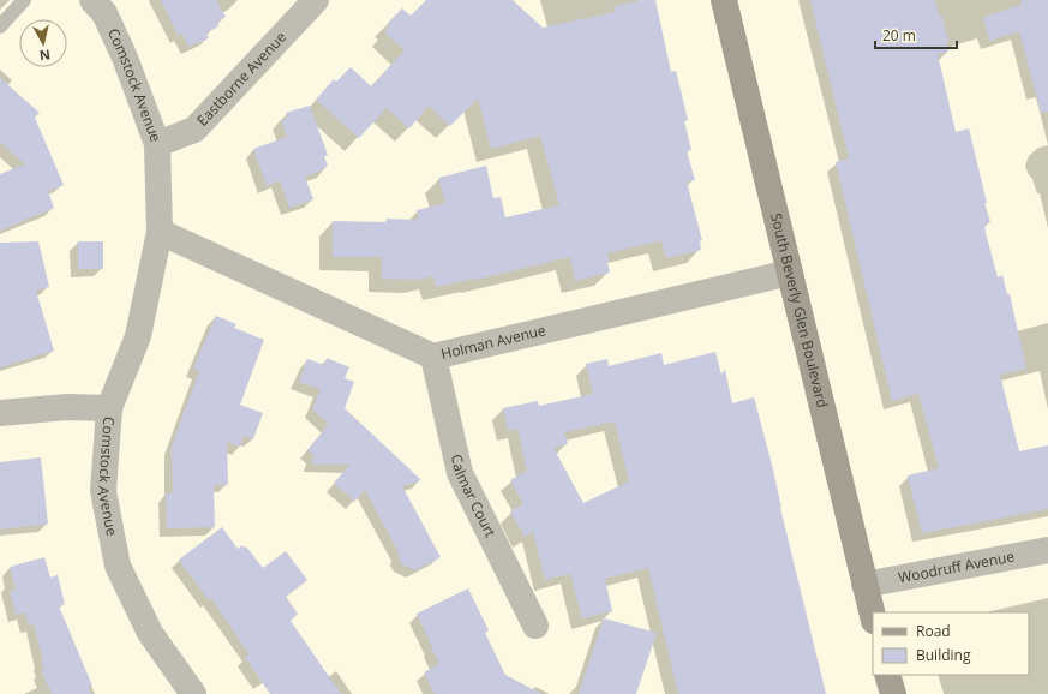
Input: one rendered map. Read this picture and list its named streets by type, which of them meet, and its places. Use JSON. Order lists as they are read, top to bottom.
{
  "streets": {
    "main road": ["South Beverly Glen Boulevard"],
    "street": [
      "Eastborne Avenue",
      "Comstock Avenue",
      "Holman Avenue",
      "Calmar Court",
      "Woodruff Avenue"
    ]
  },
  "crossings": [
    ["Eastborne Avenue", "Comstock Avenue"],
    ["Comstock Avenue", "Holman Avenue"],
    ["South Beverly Glen Boulevard", "Holman Avenue"],
    ["South Beverly Glen Boulevard", "Woodruff Avenue"],
    ["Holman Avenue", "Calmar Court"]
  ],
  "legend": ["Road", "Building"],
  "scale_bar": "20 m",
  "north": "bottom"
}
